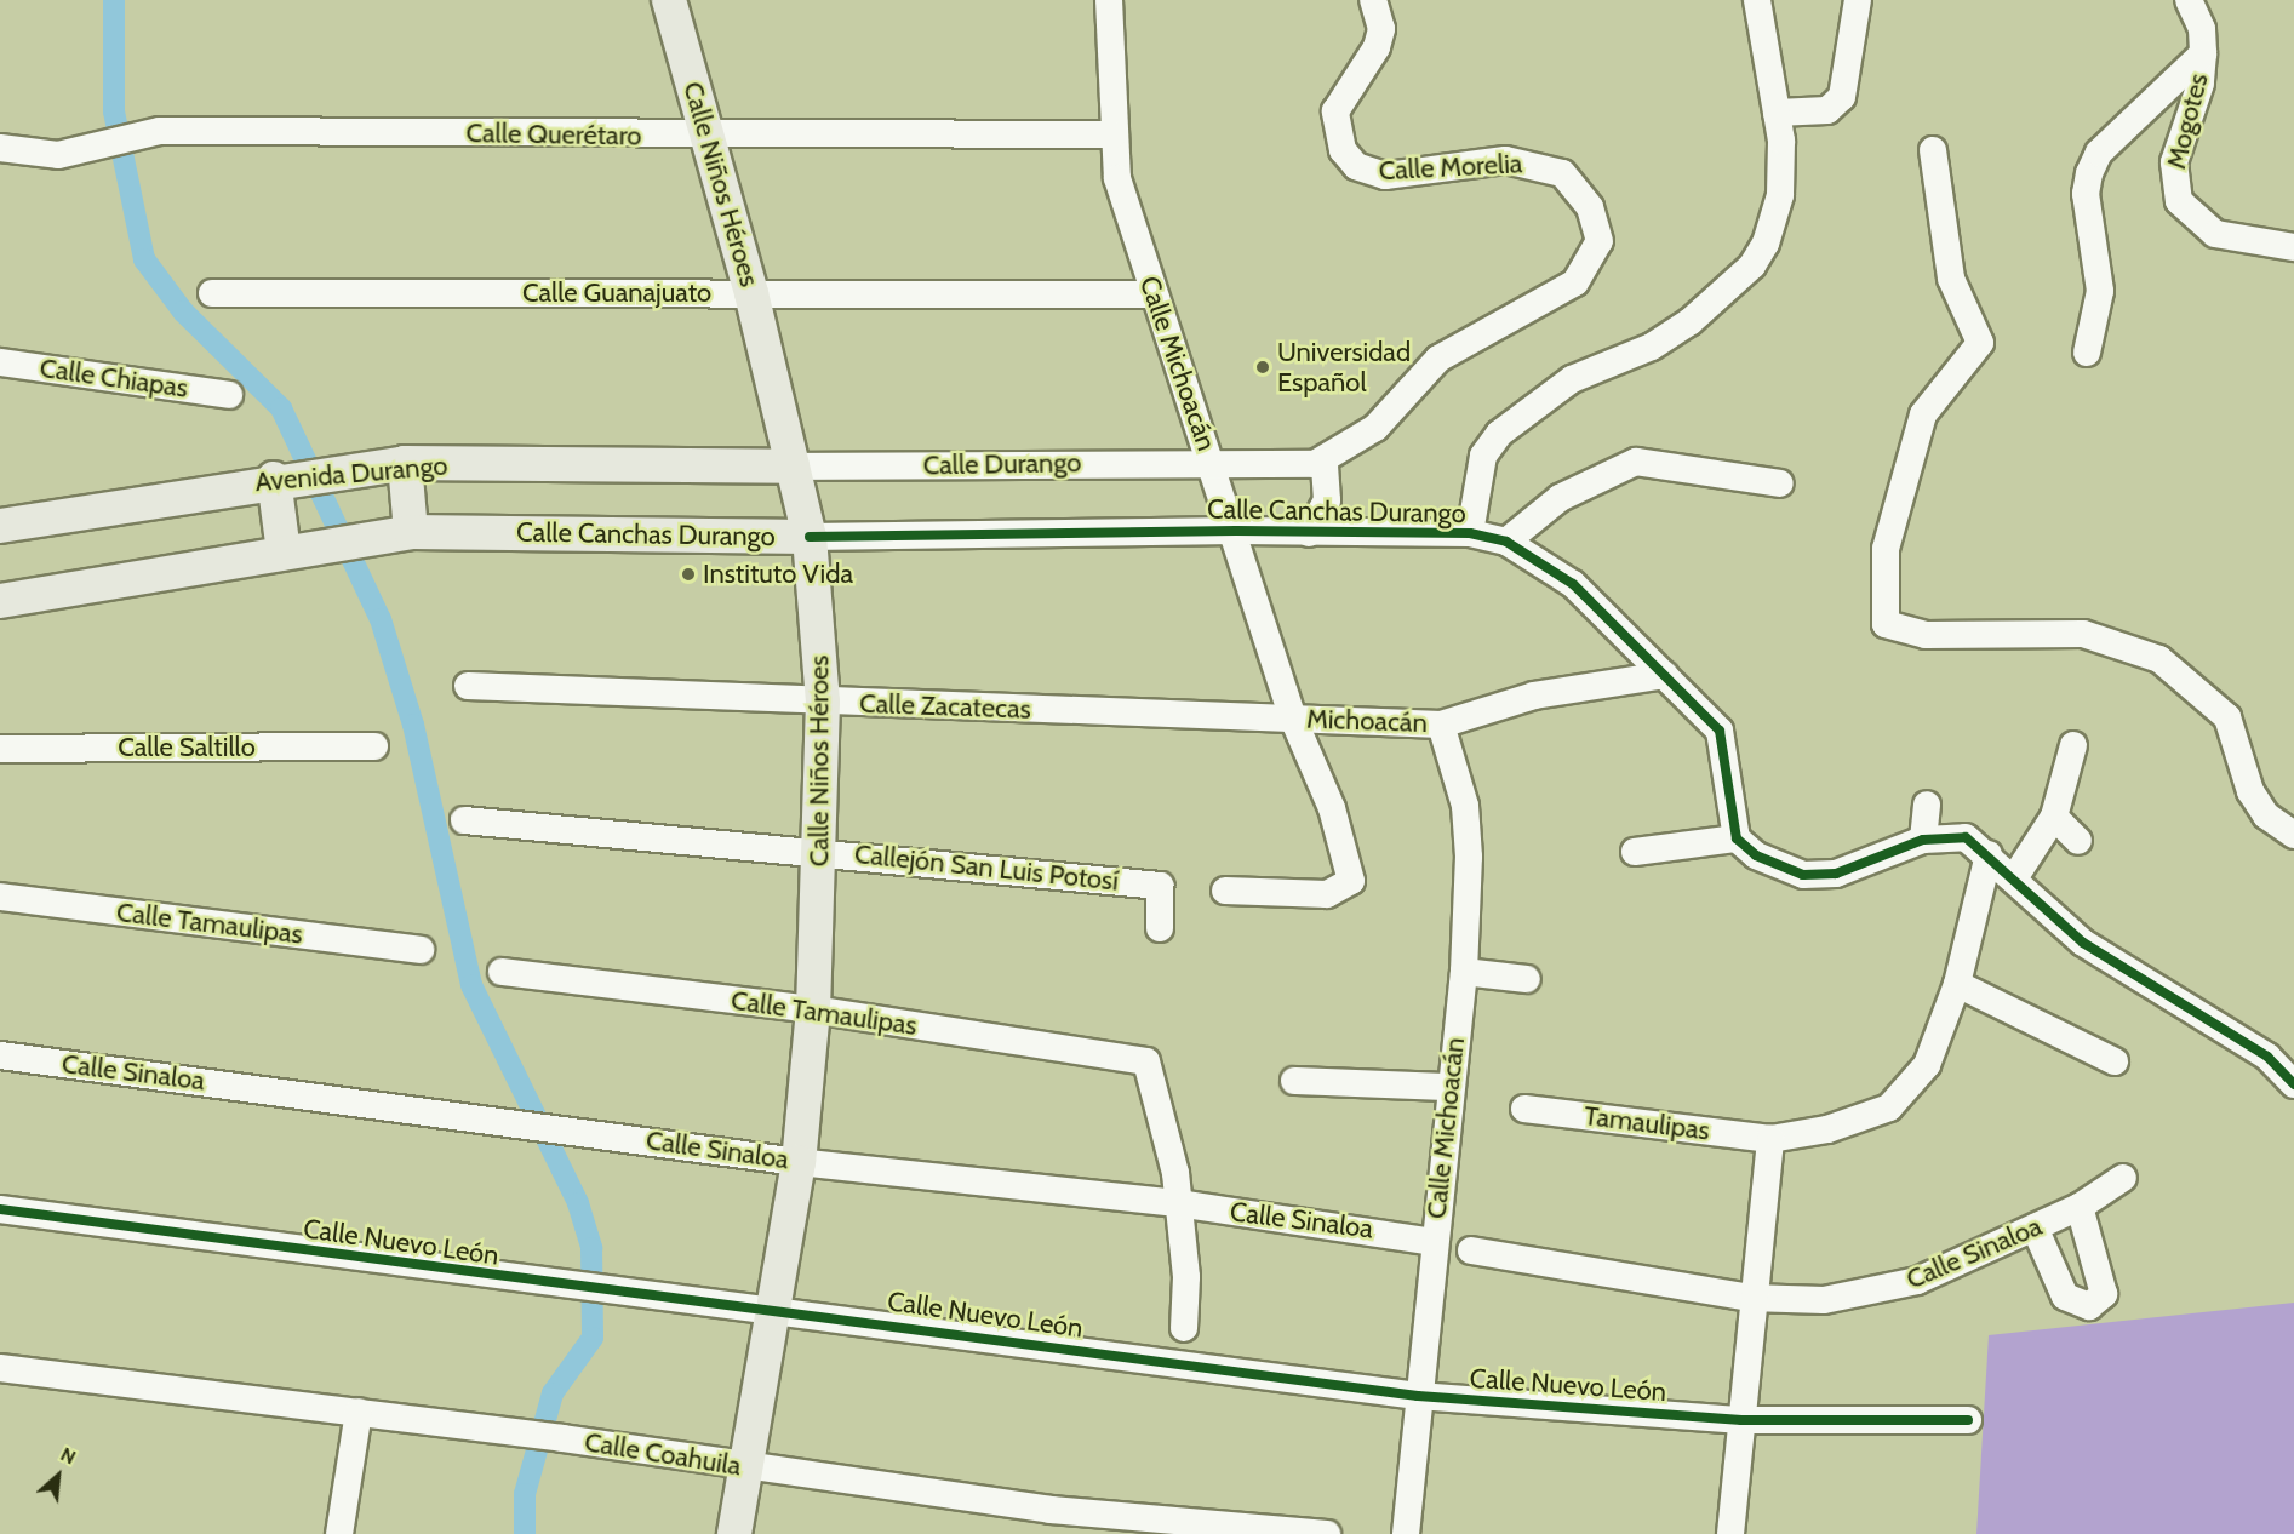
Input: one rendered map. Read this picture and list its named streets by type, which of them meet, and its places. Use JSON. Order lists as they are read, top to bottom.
{
  "streets": {
    "main road": ["Calle Niños Héroes", "Avenida Durango", "Calle Canchas Durango"],
    "street": [
      "Mogotes",
      "Calle Querétaro",
      "Calle Morelia",
      "Calle Guanajuato",
      "Calle Michoacán",
      "Calle Chiapas",
      "Calle Durango",
      "Calle Zacatecas",
      "Michoacán",
      "Calle Saltillo",
      "Callejón San Luis Potosí",
      "Calle Tamaulipas",
      "Calle Sinaloa",
      "Tamaulipas",
      "Calle Nuevo León",
      "Calle Coahuila"
    ]
  },
  "crossings": [
    ["Calle Querétaro", "Calle Niños Héroes"],
    ["Calle Querétaro", "Calle Michoacán"],
    ["Calle Morelia", "Calle Durango"],
    ["Calle Niños Héroes", "Calle Guanajuato"],
    ["Calle Niños Héroes", "Calle Durango"],
    ["Calle Niños Héroes", "Avenida Durango"],
    ["Calle Niños Héroes", "Calle Canchas Durango"],
    ["Calle Niños Héroes", "Calle Zacatecas"],
    ["Calle Niños Héroes", "Callejón San Luis Potosí"],
    ["Calle Niños Héroes", "Calle Tamaulipas"],
    ["Calle Niños Héroes", "Calle Sinaloa"],
    ["Calle Niños Héroes", "Calle Nuevo León"],
    ["Calle Niños Héroes", "Calle Coahuila"],
    ["Calle Guanajuato", "Calle Michoacán"],
    ["Calle Michoacán", "Calle Durango"],
    ["Calle Michoacán", "Calle Canchas Durango"],
    ["Calle Michoacán", "Calle Zacatecas"],
    ["Calle Michoacán", "Michoacán"],
    ["Calle Michoacán", "Calle Sinaloa"],
    ["Calle Michoacán", "Calle Nuevo León"],
    ["Calle Durango", "Avenida Durango"],
    ["Calle Zacatecas", "Michoacán"],
    ["Calle Tamaulipas", "Calle Sinaloa"]
  ],
  "places": ["Universidad Español", "Instituto Vida"],
  "north": "top right"
}
